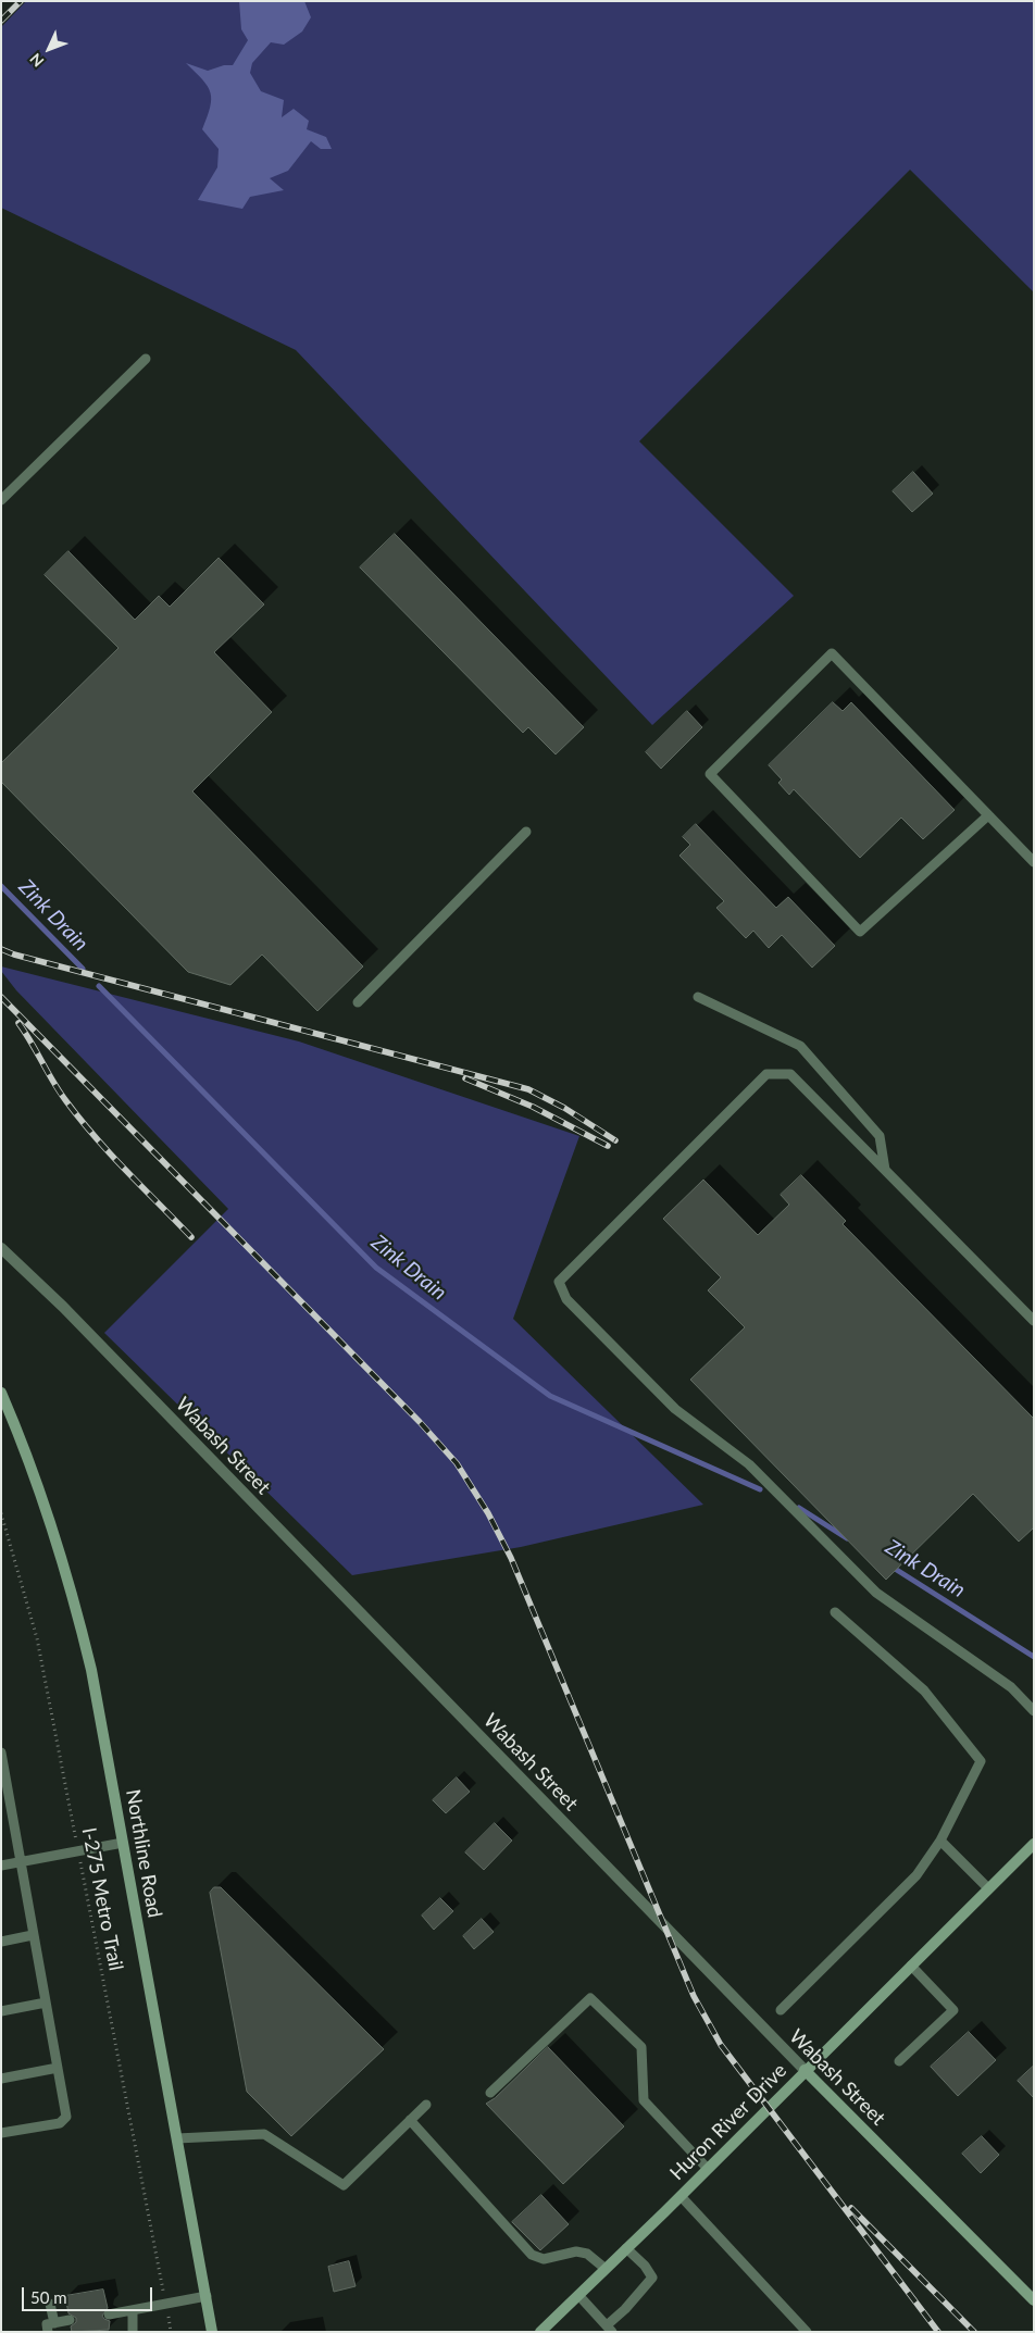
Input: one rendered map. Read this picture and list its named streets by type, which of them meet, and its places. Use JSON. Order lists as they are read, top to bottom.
{
  "streets": {
    "street": ["Wabash Street", "Northline Road", "Huron River Drive"],
    "path": ["I-275 Metro Trail"]
  },
  "crossings": [
    ["Wabash Street", "Huron River Drive"]
  ],
  "water": ["Zink Drain"],
  "scale_bar": "50 m",
  "north": "bottom left"
}
